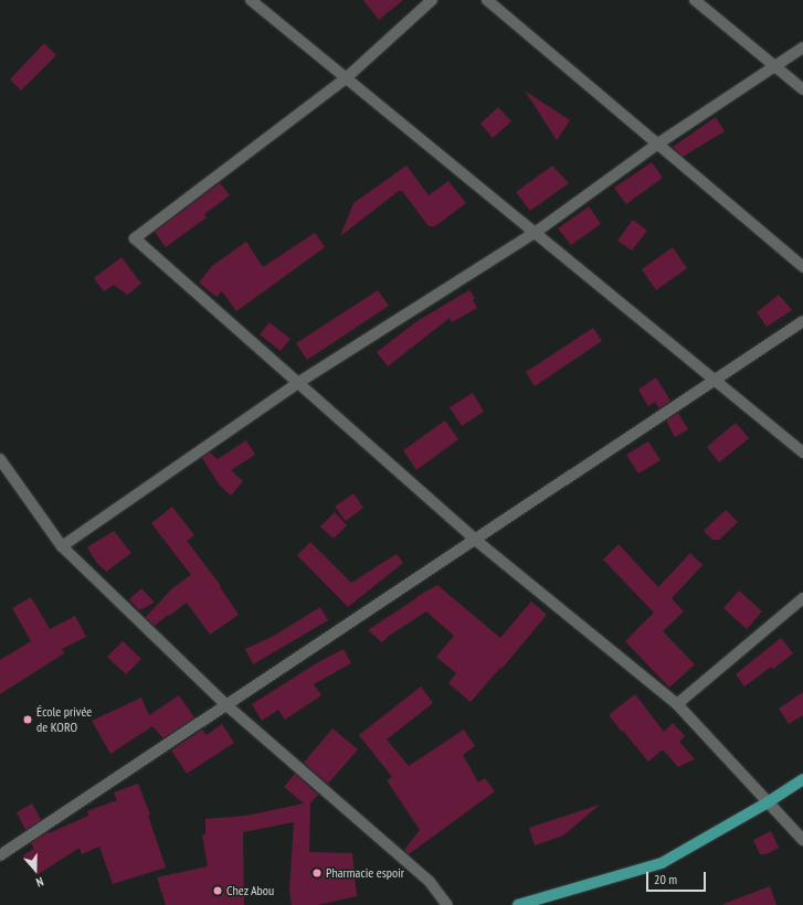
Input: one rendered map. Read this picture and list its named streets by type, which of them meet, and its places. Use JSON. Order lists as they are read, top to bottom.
{
  "places": ["École privée de KORO", "Pharmacie espoir", "Chez Abou"],
  "scale_bar": "20 m",
  "north": "bottom"
}
